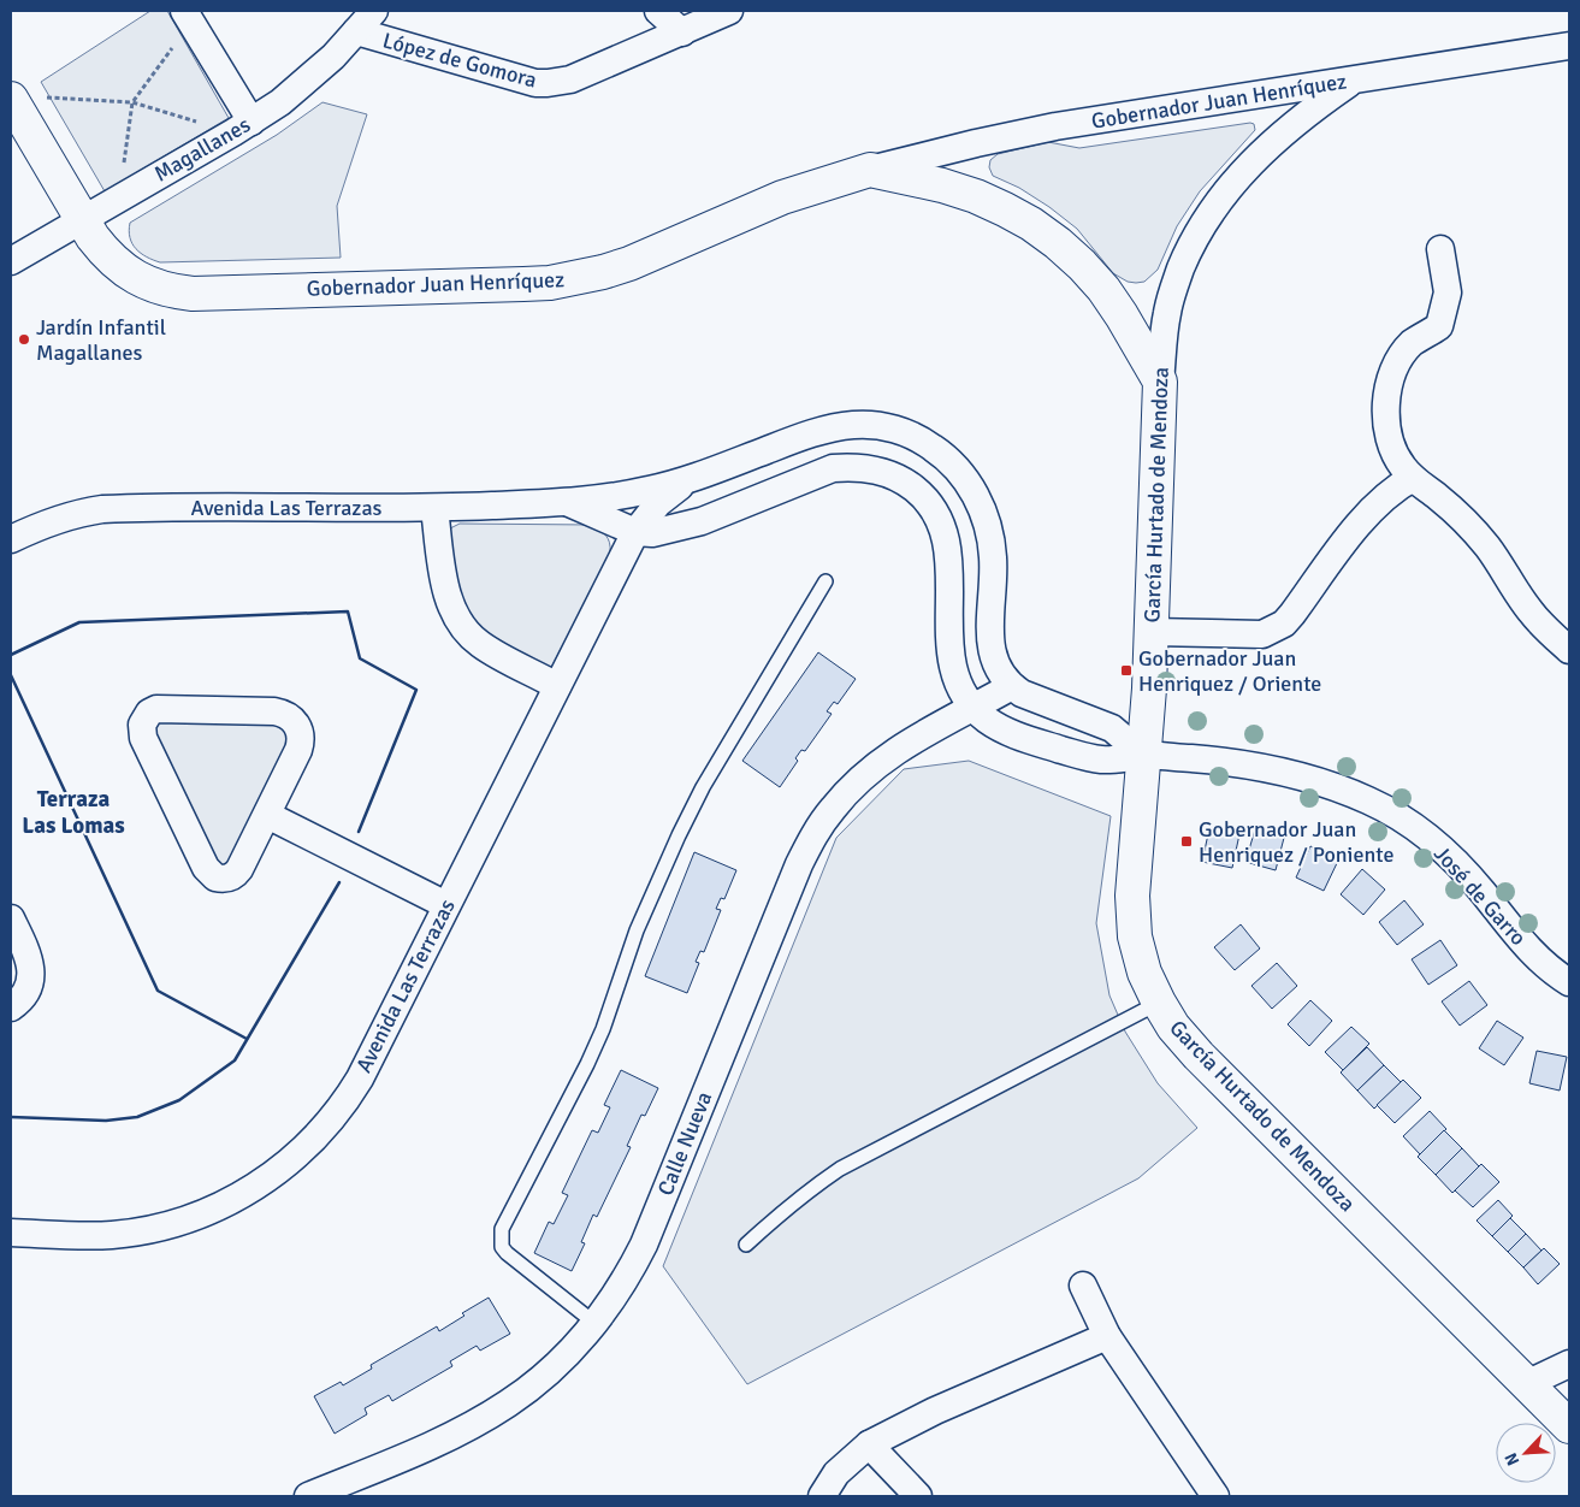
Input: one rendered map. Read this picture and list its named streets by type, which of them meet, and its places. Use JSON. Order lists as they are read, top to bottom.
{
  "streets": {
    "street": [
      "López de Gomora",
      "Gobernador Juan Henríquez",
      "Magallanes",
      "García Hurtado de Mendoza",
      "Avenida Las Terrazas",
      "José de Garro",
      "Calle Nueva"
    ]
  },
  "crossings": [
    ["López de Gomora", "Magallanes"],
    ["Gobernador Juan Henríquez", "Magallanes"],
    ["Gobernador Juan Henríquez", "García Hurtado de Mendoza"],
    ["García Hurtado de Mendoza", "Avenida Las Terrazas"],
    ["García Hurtado de Mendoza", "José de Garro"],
    ["Avenida Las Terrazas", "José de Garro"],
    ["Avenida Las Terrazas", "Calle Nueva"]
  ],
  "districts": ["Terraza Las Lomas"],
  "places": {
    "other": ["Jardín Infantil Magallanes"],
    "transit": ["Gobernador Juan Henriquez / Oriente", "Gobernador Juan Henriquez / Poniente"]
  },
  "north": "bottom left"
}
